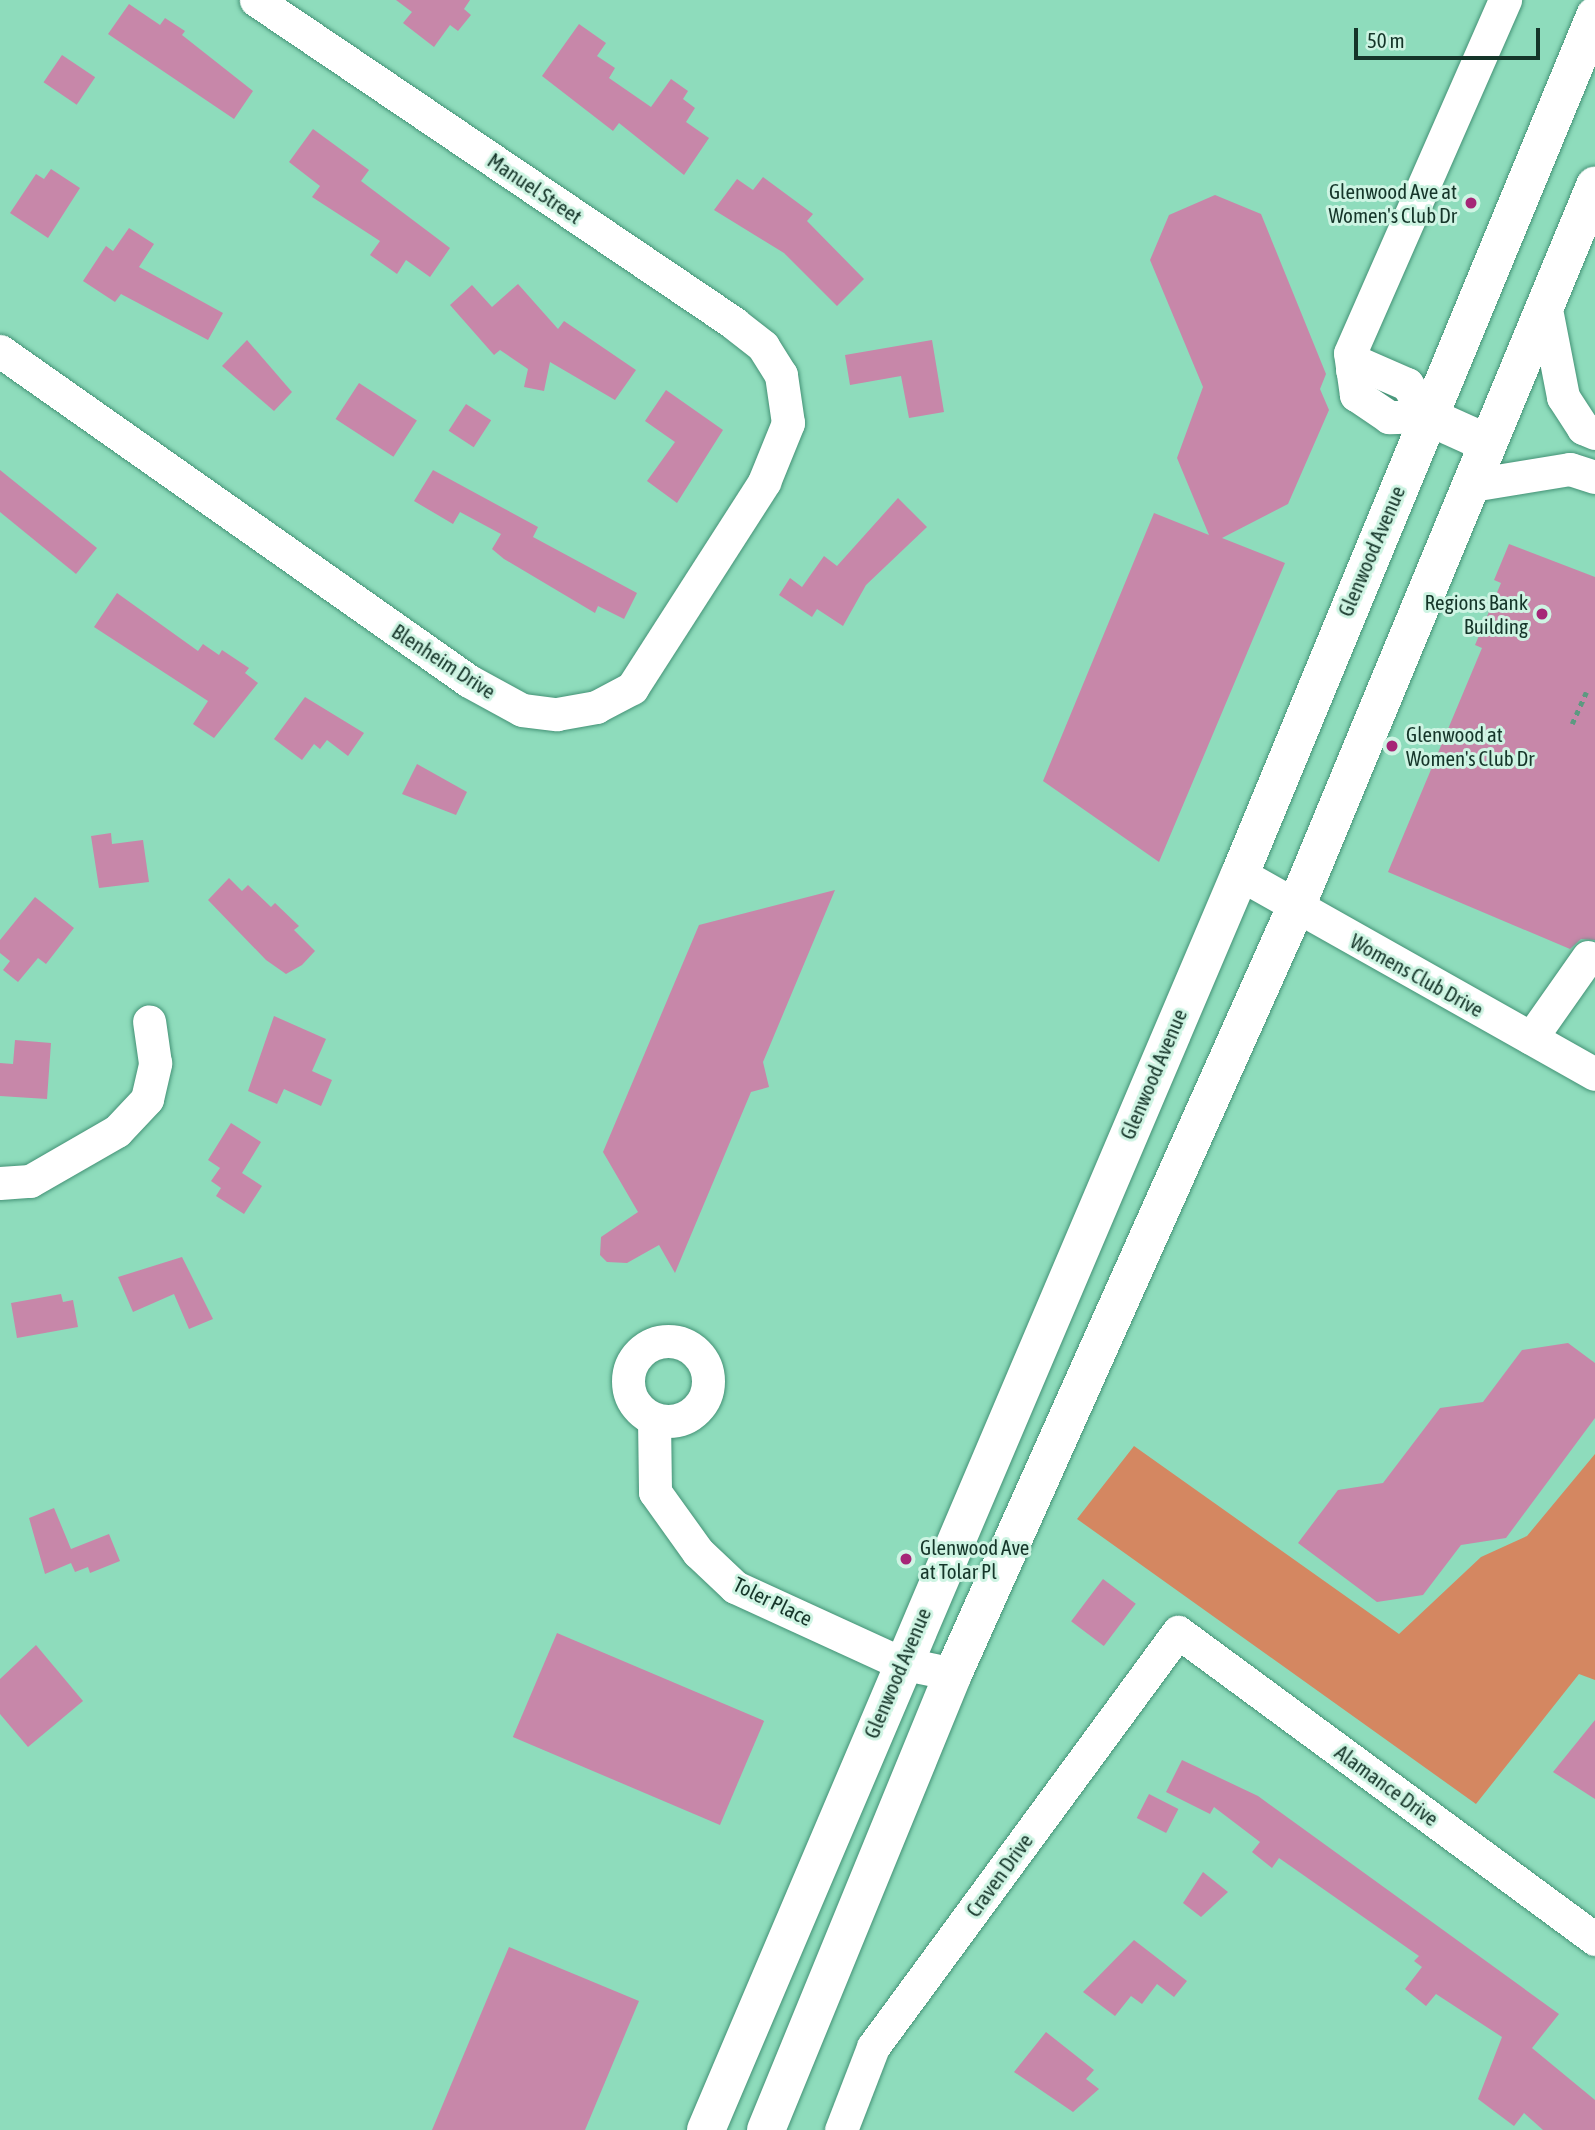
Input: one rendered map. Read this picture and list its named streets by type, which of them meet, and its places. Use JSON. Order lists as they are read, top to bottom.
{
  "streets": {
    "main road": ["Glenwood Avenue"],
    "street": [
      "Manuel Street",
      "Blenheim Drive",
      "Womens Club Drive",
      "Toler Place",
      "Alamance Drive",
      "Craven Drive"
    ]
  },
  "crossings": [
    ["Manuel Street", "Blenheim Drive"],
    ["Glenwood Avenue", "Womens Club Drive"],
    ["Glenwood Avenue", "Toler Place"],
    ["Alamance Drive", "Craven Drive"]
  ],
  "places": [
    "Glenwood Ave at Women's Club Dr",
    "Regions Bank Building",
    "Glenwood at Women's Club Dr",
    "Glenwood Ave at Tolar Pl"
  ],
  "scale_bar": "50 m"
}
